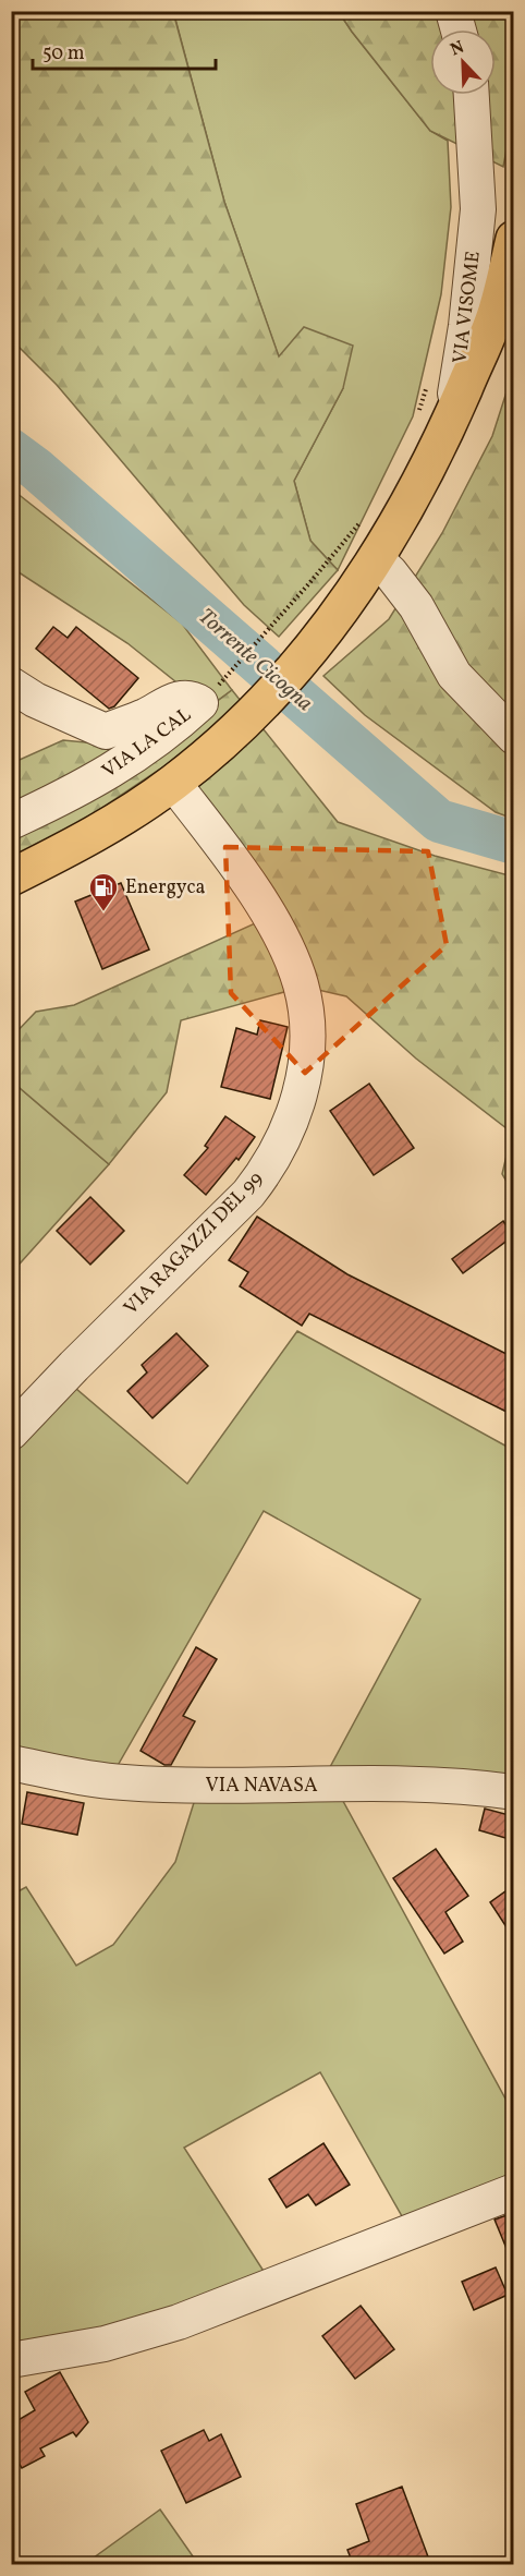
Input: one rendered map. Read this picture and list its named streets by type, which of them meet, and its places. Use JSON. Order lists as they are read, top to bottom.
{
  "streets": {
    "street": [
      "VIA VISOME",
      "VIA LA CAL",
      "VIA RAGAZZI DEL 99",
      "VIA NAVASA"
    ]
  },
  "water": ["Torrente Cicogna"],
  "places": {
    "fuel station": ["Energyca"]
  },
  "scale_bar": "50 m",
  "north": "top left"
}
